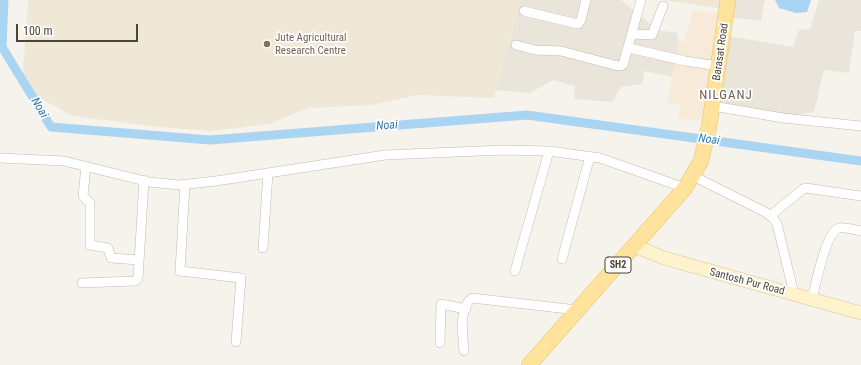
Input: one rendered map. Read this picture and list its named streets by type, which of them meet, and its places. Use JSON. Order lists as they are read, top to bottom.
{
  "streets": {
    "main road": ["Barasat Road", "SH2", "Santosh Pur Road"]
  },
  "crossings": [
    ["Barasat Road", "SH2"],
    ["SH2", "Santosh Pur Road"]
  ],
  "districts": ["NILGANJ"],
  "water": ["Noai"],
  "places": ["Jute Agricultural Research Centre"],
  "scale_bar": "100 m"
}
